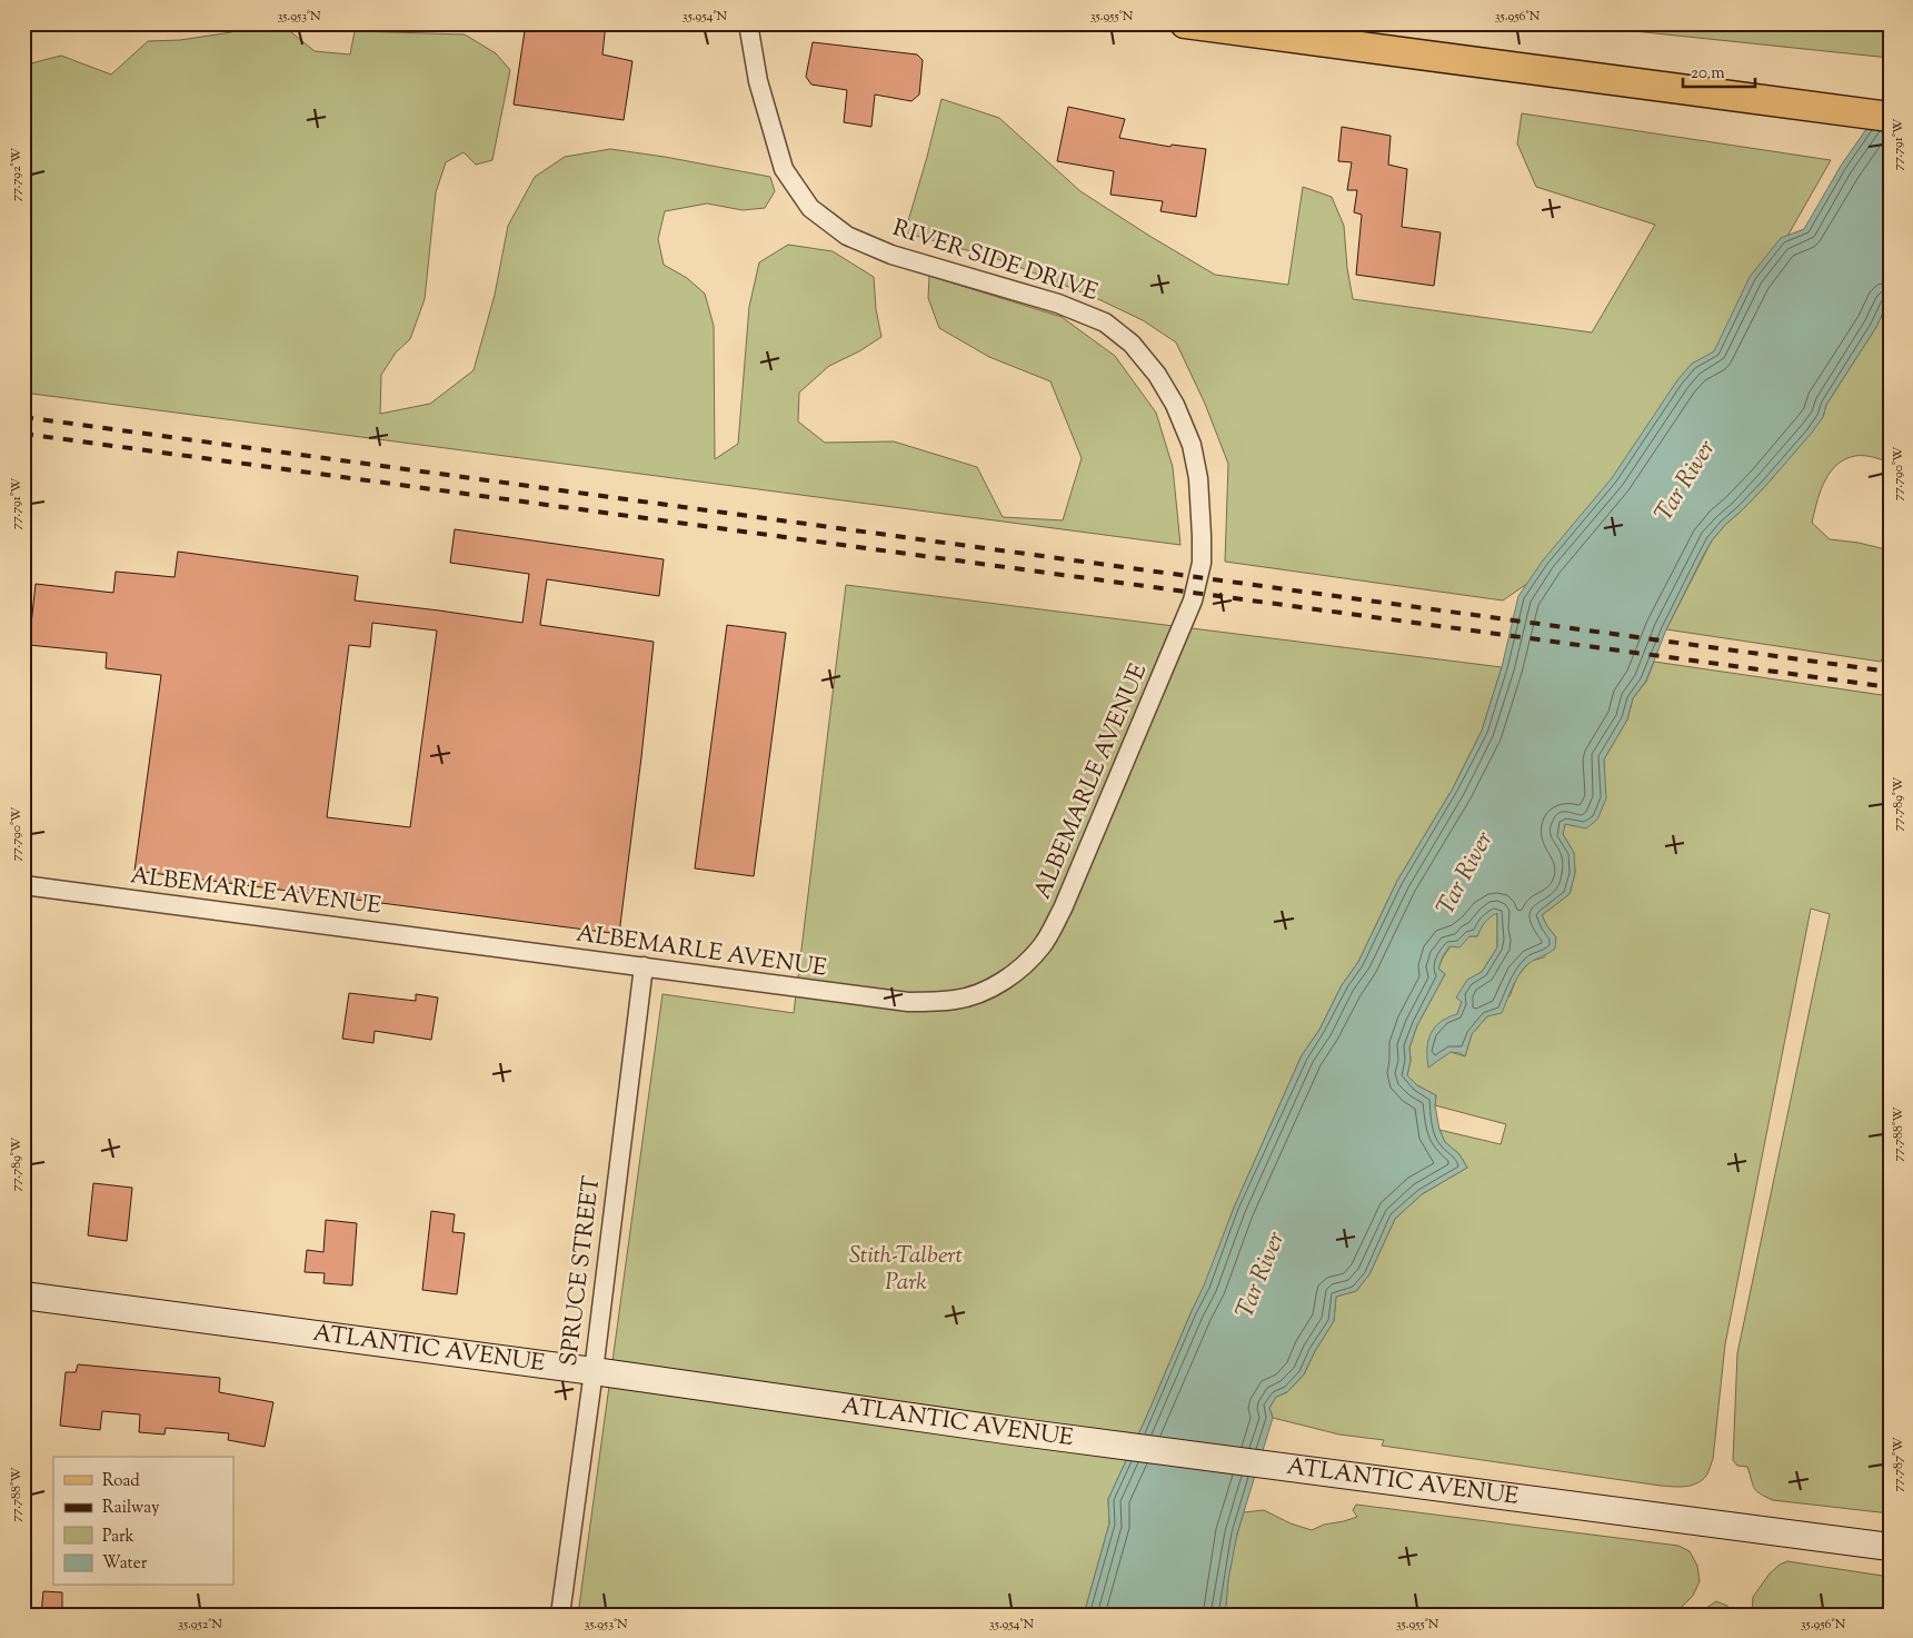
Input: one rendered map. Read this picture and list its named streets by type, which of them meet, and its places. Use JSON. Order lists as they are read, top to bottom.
{
  "streets": {
    "main road": ["ATLANTIC AVENUE"],
    "street": ["RIVER SIDE DRIVE", "ALBEMARLE AVENUE", "SPRUCE STREET"]
  },
  "crossings": [
    ["RIVER SIDE DRIVE", "ALBEMARLE AVENUE"],
    ["ALBEMARLE AVENUE", "SPRUCE STREET"],
    ["SPRUCE STREET", "ATLANTIC AVENUE"]
  ],
  "water": ["Tar River"],
  "parks": ["Stith-Talbert Park"],
  "legend": [
    "Road",
    "Railway",
    "Park",
    "Water"
  ],
  "scale_bar": "20 m",
  "coordinates": [
    "35.953°N",
    "35.954°N",
    "35.955°N",
    "35.956°N",
    "77.791°W",
    "77.792°W",
    "77.790°W",
    "77.789°W",
    "77.788°W",
    "77.787°W",
    "35.952°N"
  ]
}
